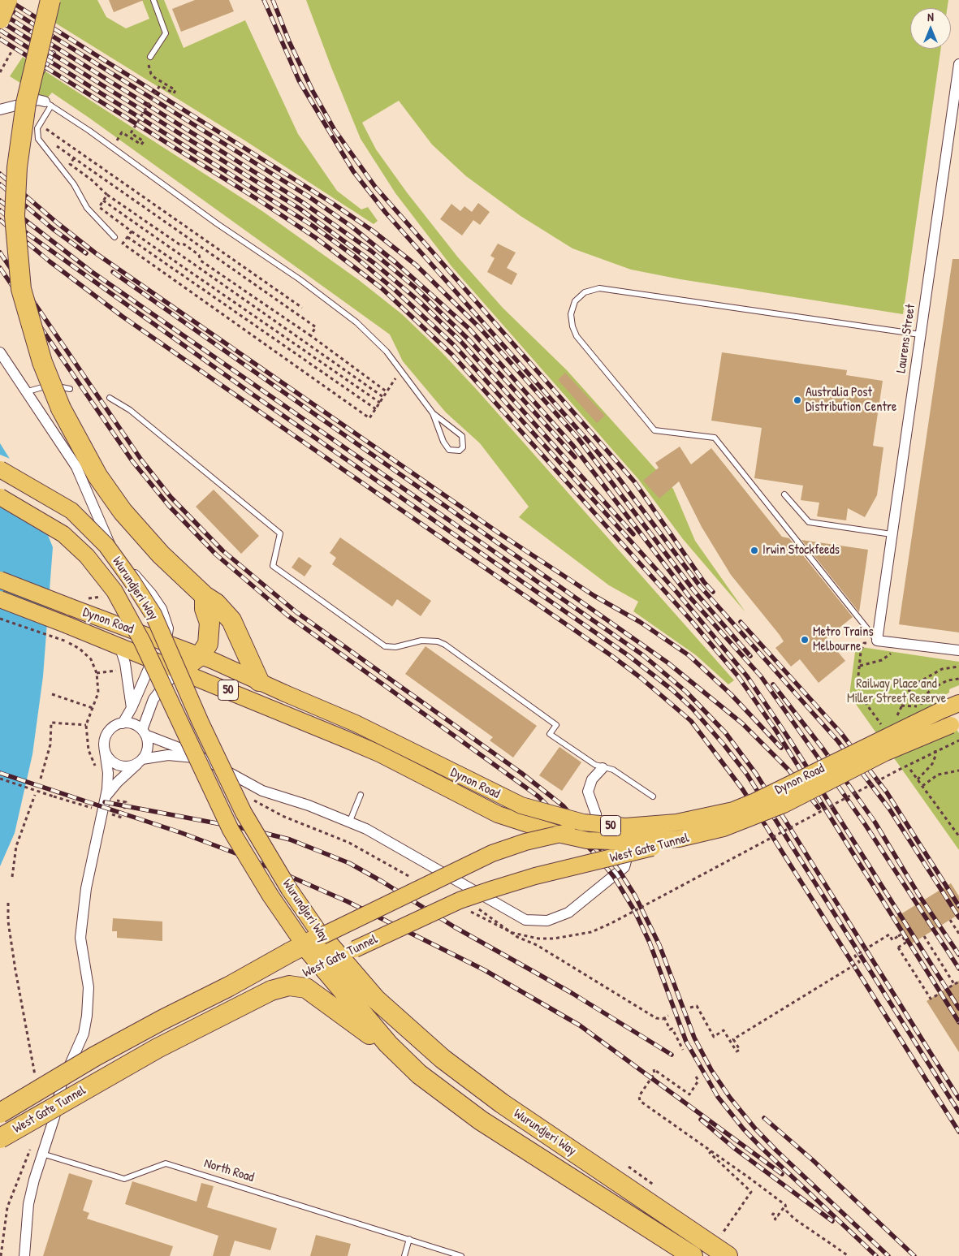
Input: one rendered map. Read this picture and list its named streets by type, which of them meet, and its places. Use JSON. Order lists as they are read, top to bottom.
{
  "streets": {
    "highway": ["Wurundjeri Way", "West Gate Tunnel"],
    "main road": ["Dynon Road", "50"],
    "street": ["Laurens Street"],
    "lane": ["North Road"]
  },
  "crossings": [
    ["Wurundjeri Way", "West Gate Tunnel"],
    ["Dynon Road", "West Gate Tunnel"]
  ],
  "parks": ["Railway Place and Miller Street Reserve"],
  "places": ["Australia Post Distribution Centre", "Irwin Stockfeeds", "Metro Trains Melbourne"],
  "north": "top"
}
